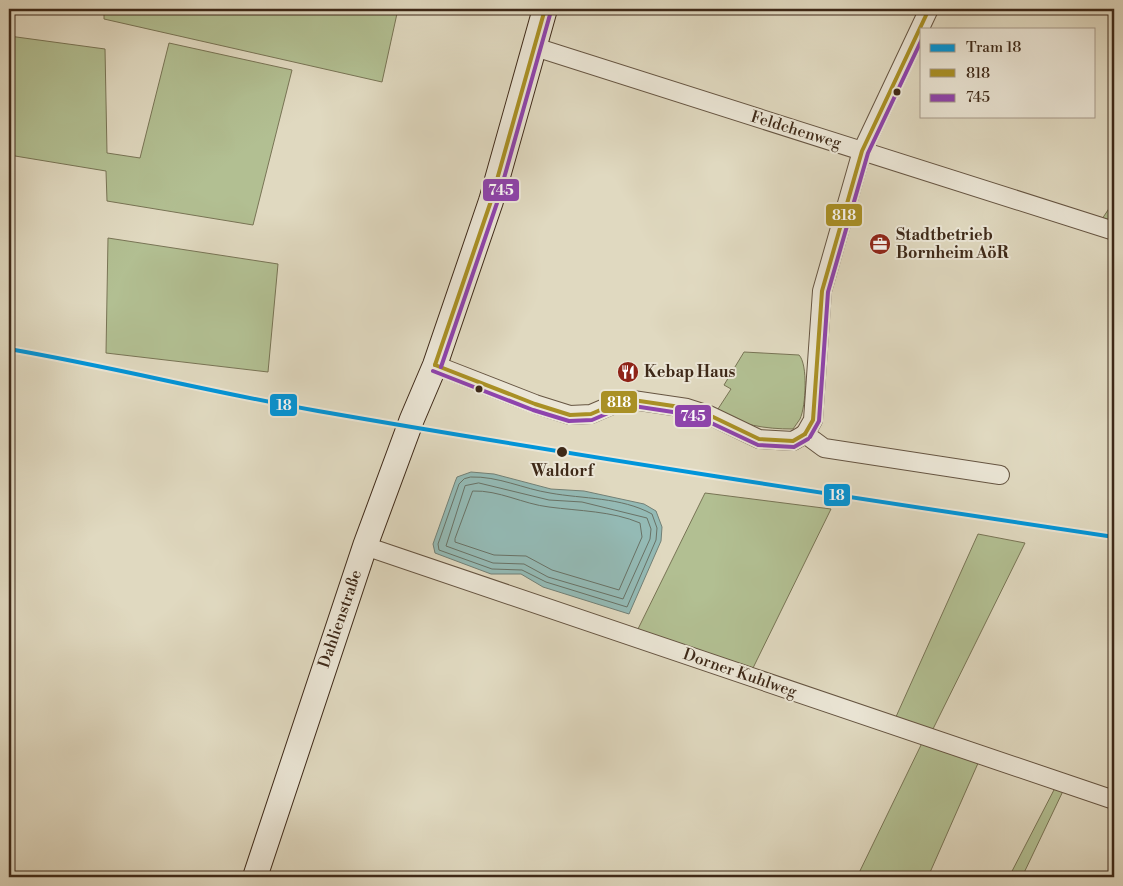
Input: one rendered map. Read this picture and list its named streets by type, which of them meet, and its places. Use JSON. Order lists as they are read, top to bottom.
{
  "streets": {
    "main road": ["Dahlienstraße"],
    "street": ["Feldchenweg", "Dorner Kuhlweg"]
  },
  "crossings": [
    ["Feldchenweg", "Dahlienstraße"],
    ["Dahlienstraße", "Dorner Kuhlweg"]
  ],
  "places": {
    "office": ["Stadtbetrieb Bornheim AöR"],
    "restaurant": ["Kebap Haus"],
    "other": ["Waldorf"]
  },
  "lines": ["transit line 818", "transit line 745", "tram line 18"],
  "legend": ["Tram 18", "818", "745"]
}
